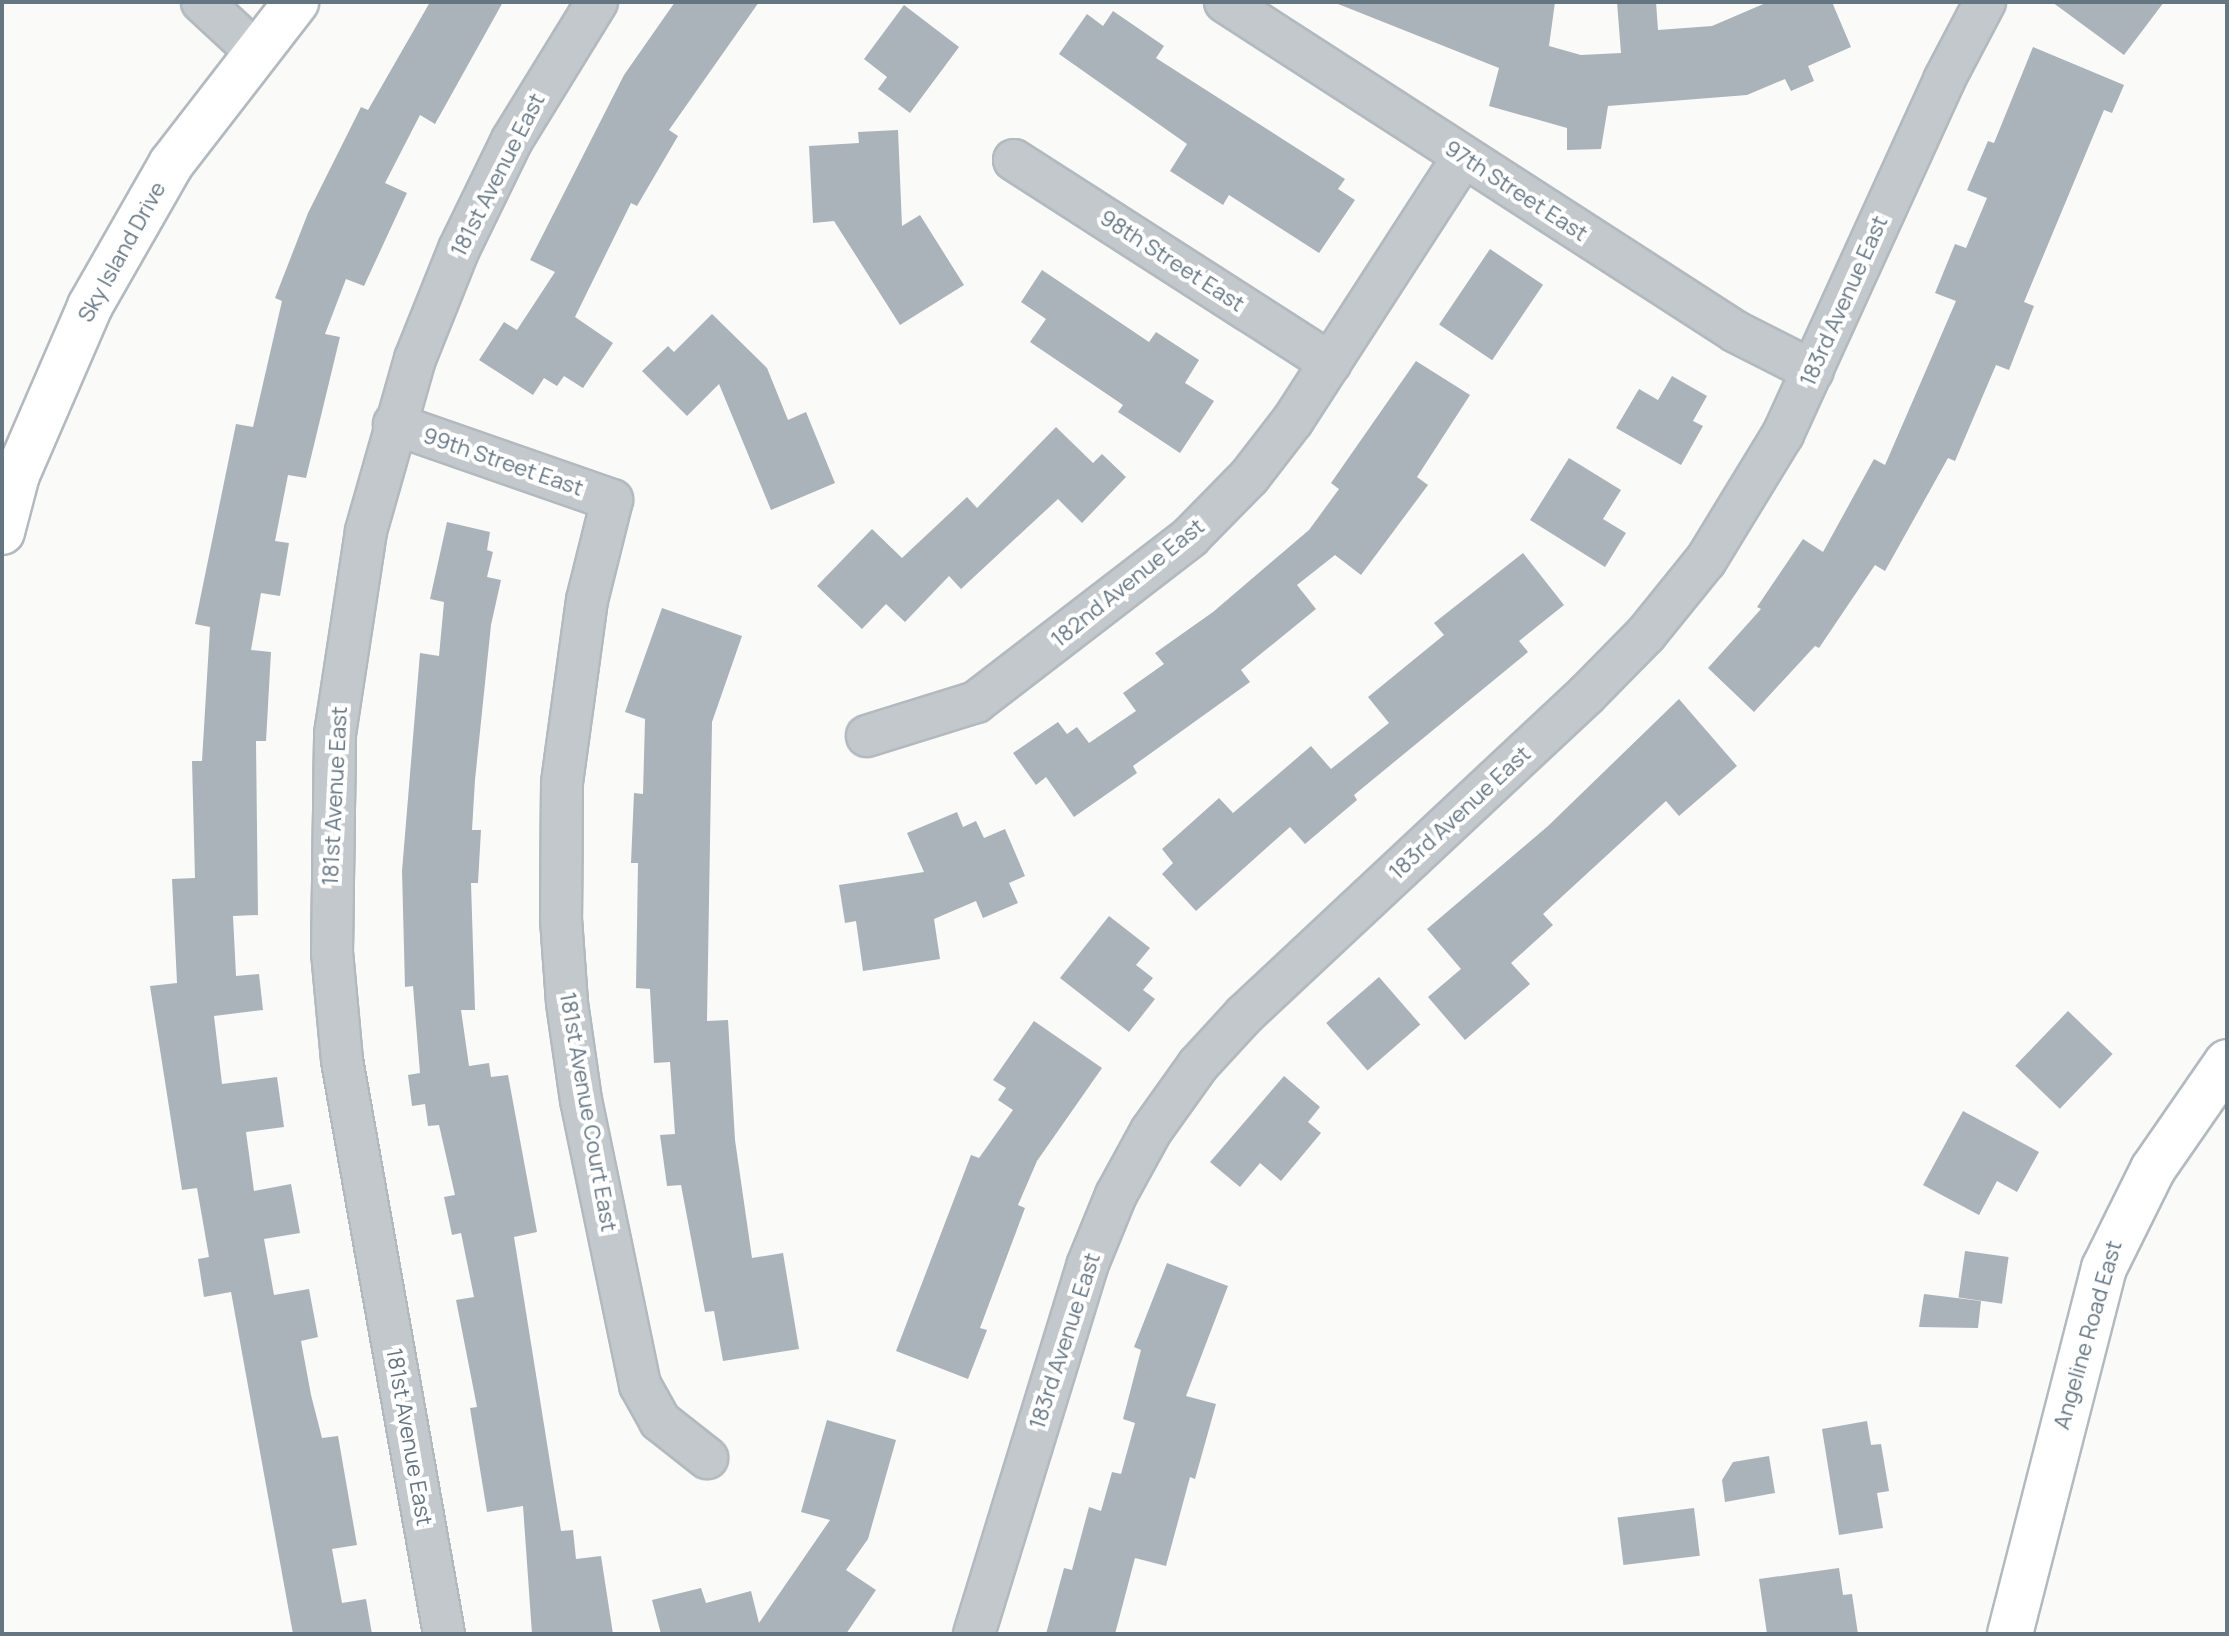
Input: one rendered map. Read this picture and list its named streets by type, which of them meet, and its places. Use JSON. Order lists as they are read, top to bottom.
{
  "streets": {
    "street": [
      "181st Avenue East",
      "97th Street East",
      "Sky Island Drive",
      "98th Street East",
      "183rd Avenue East",
      "99th Street East",
      "182nd Avenue East",
      "181st Avenue Court East",
      "Angeline Road East"
    ]
  },
  "crossings": [
    ["181st Avenue East", "99th Street East"],
    ["97th Street East", "183rd Avenue East"],
    ["97th Street East", "182nd Avenue East"],
    ["98th Street East", "182nd Avenue East"],
    ["99th Street East", "181st Avenue Court East"]
  ]
}
